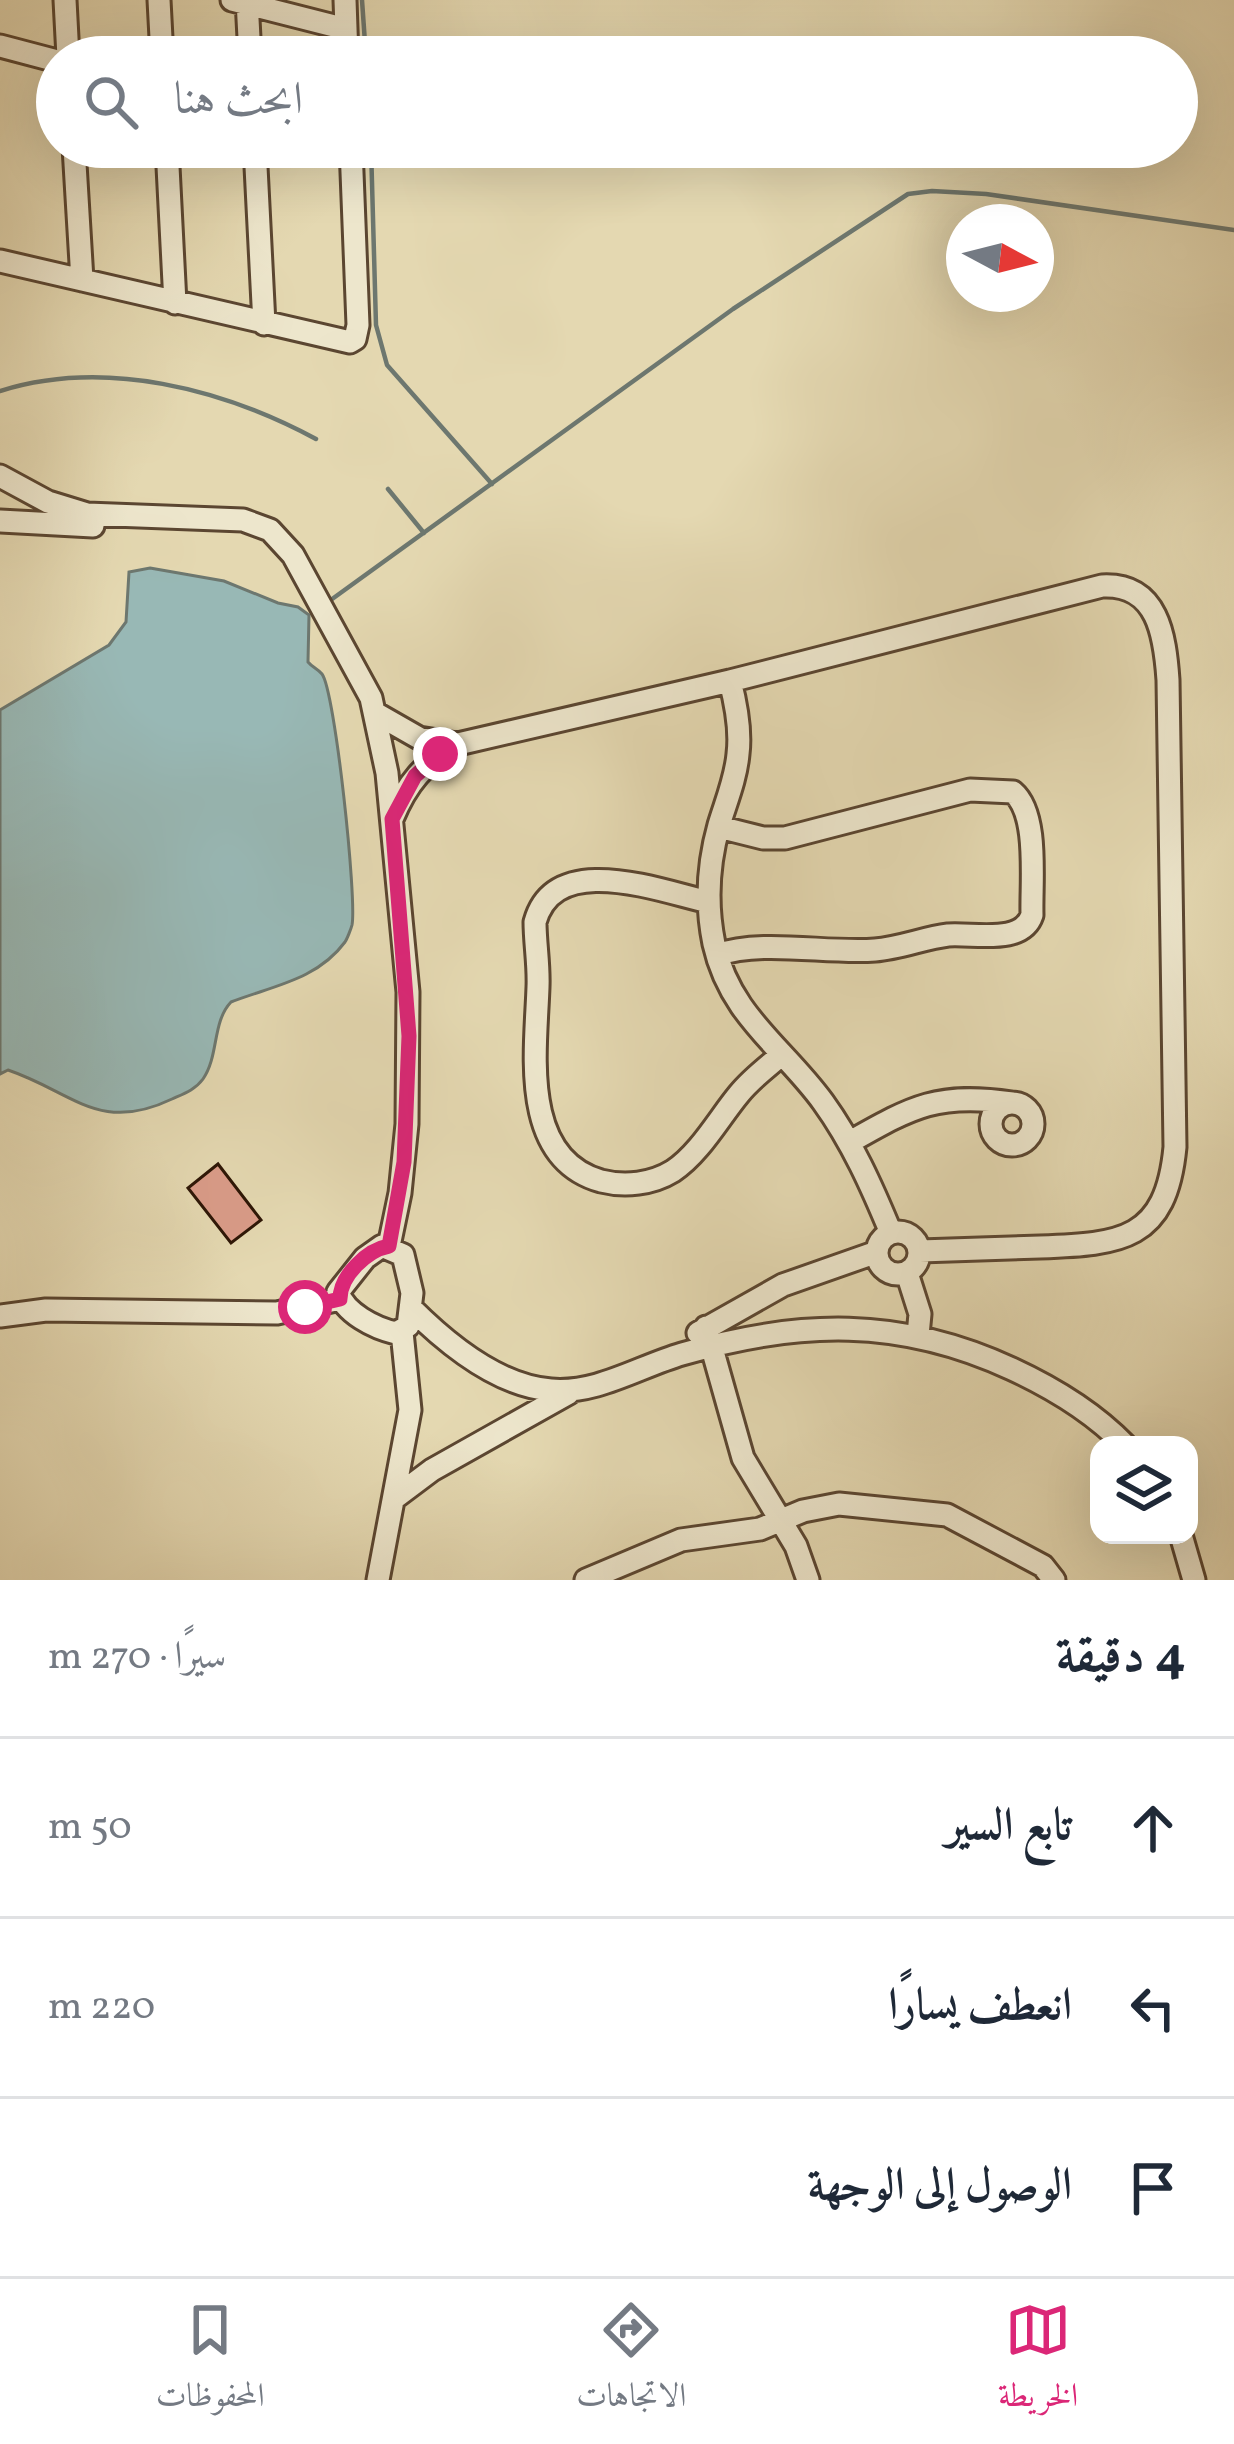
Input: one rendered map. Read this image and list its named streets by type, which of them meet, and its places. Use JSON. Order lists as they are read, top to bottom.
{
  "north": "right",
  "page": {
    "search": "ابحث هنا",
    "heading": ["4 دقيقة", "سيرًا · 270 m"],
    "list": [
      ["تابع السير", "50 m"],
      ["انعطف يسارًا", "220 m"],
      "الوصول إلى الوجهة"
    ],
    "nav": ["الخريطة", "الاتجاهات", "المحفوظات"]
  }
}
